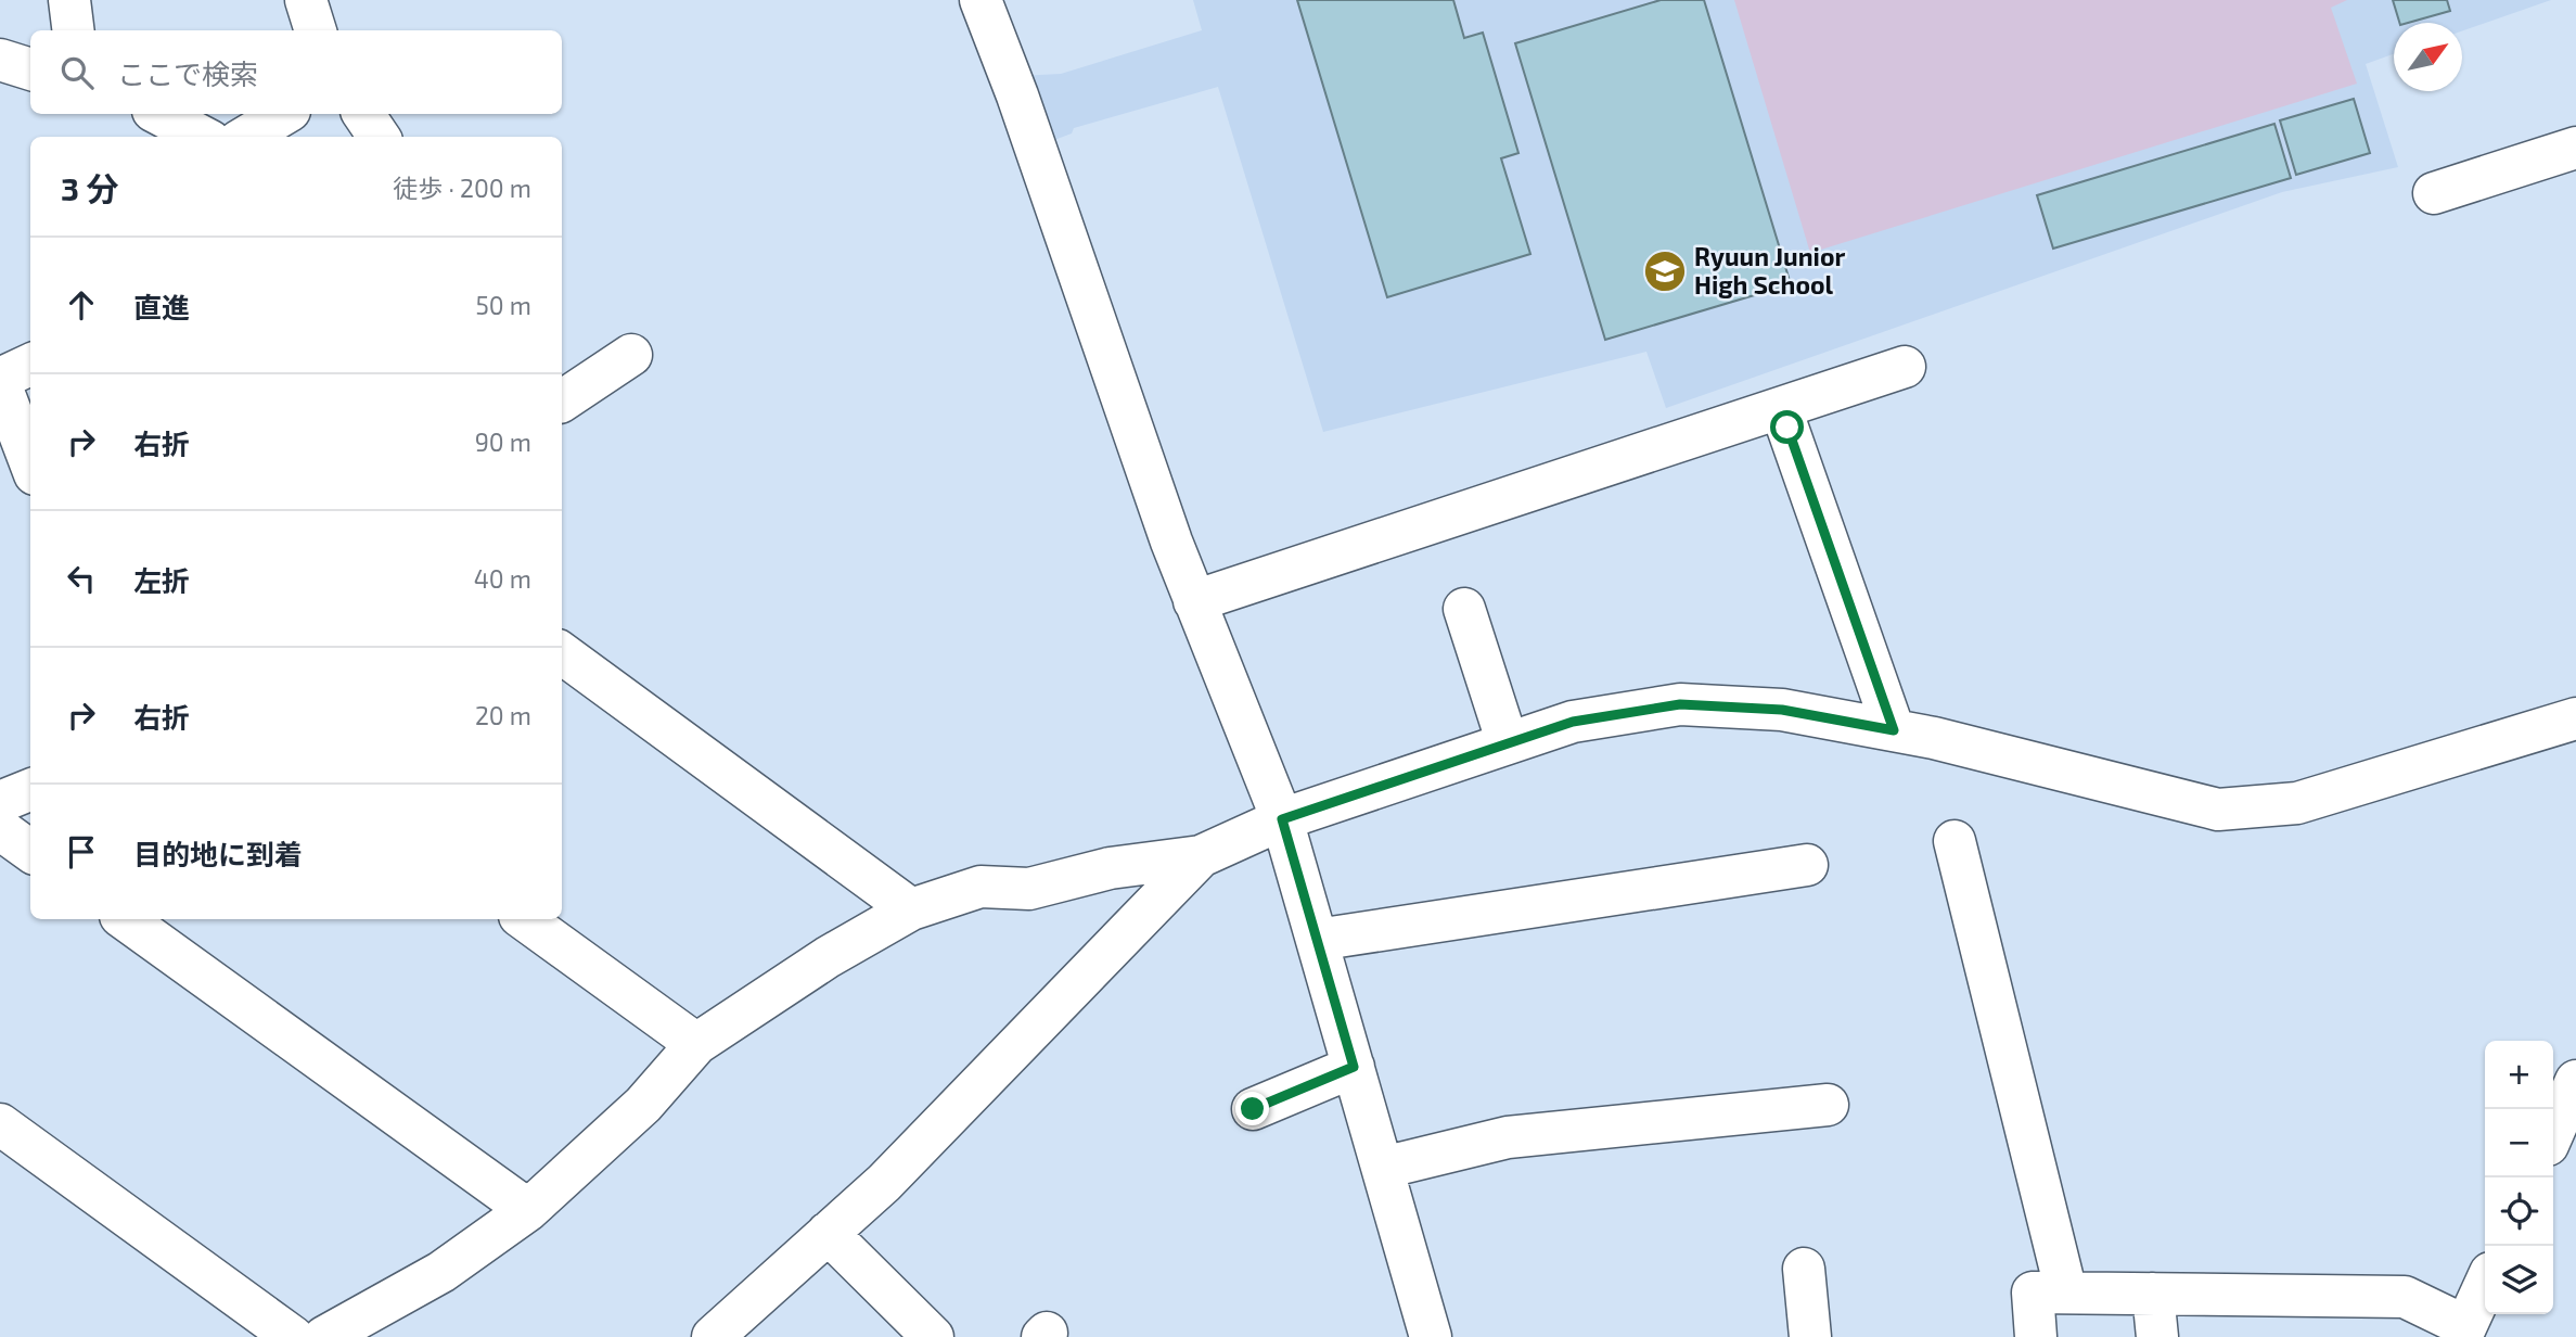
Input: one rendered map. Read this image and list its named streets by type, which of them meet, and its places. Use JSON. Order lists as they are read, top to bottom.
{
  "places": {
    "school or university": ["Ryuun Junior High School"]
  },
  "north": "top right",
  "page": {
    "search": "ここで検索",
    "heading": ["3 分", "徒歩 · 200 m"],
    "list": [
      ["直進", "50 m"],
      ["右折", "90 m"],
      ["左折", "40 m"],
      ["右折", "20 m"],
      "目的地に到着"
    ],
    "map_buttons": ["+", "−"]
  }
}
